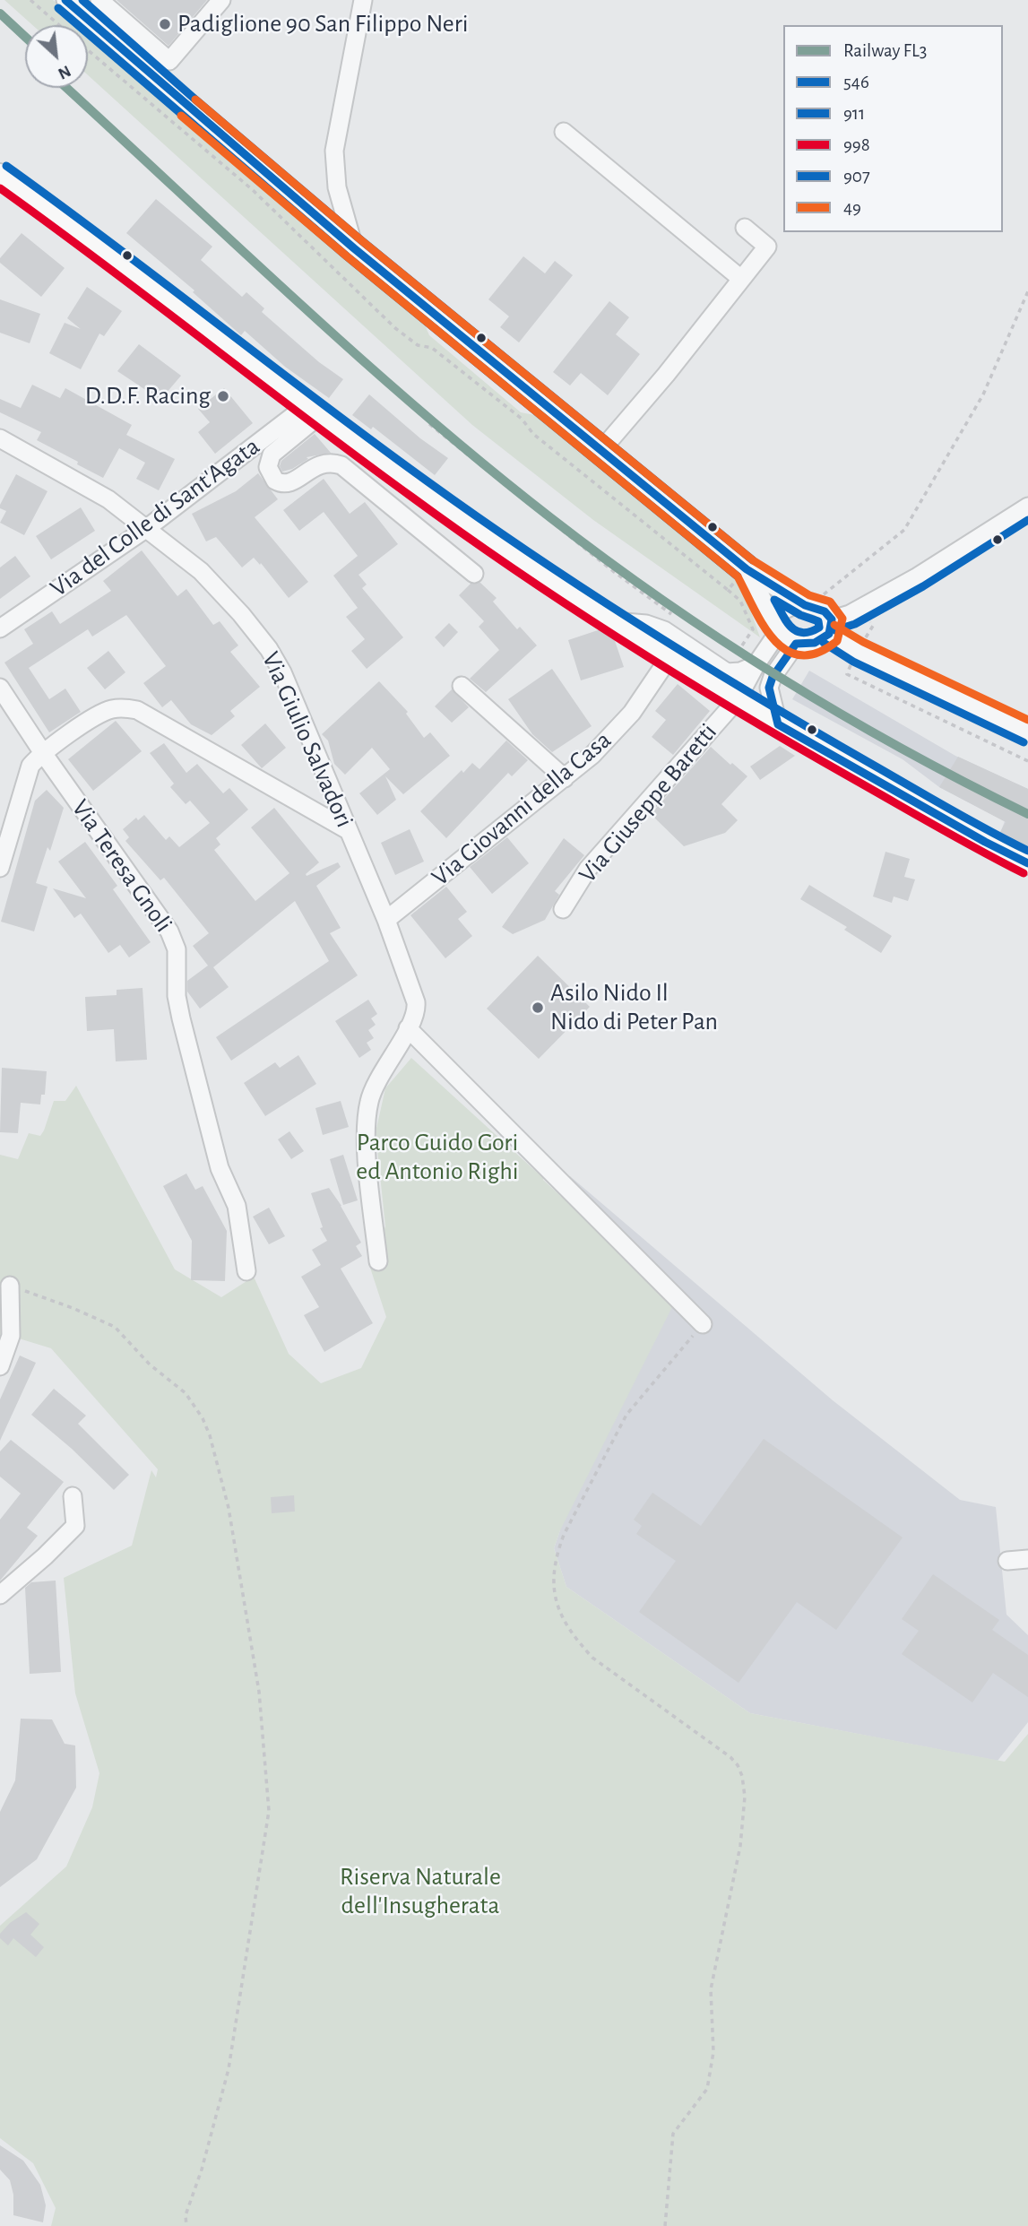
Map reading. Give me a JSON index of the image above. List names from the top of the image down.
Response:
{
  "streets": {
    "street": [
      "Via del Colle di Sant'Agata",
      "Via Giulio Salvadori",
      "Via Giuseppe Baretti",
      "Via Giovanni della Casa",
      "Via Teresa Gnoli"
    ]
  },
  "crossings": [
    ["Via del Colle di Sant'Agata", "Via Giulio Salvadori"],
    ["Via Giulio Salvadori", "Via Giovanni della Casa"]
  ],
  "parks": ["Parco Guido Gori ed Antonio Righi", "Riserva Naturale dell'Insugherata"],
  "places": ["Padiglione 90 San Filippo Neri", "D.D.F. Racing", "Asilo Nido Il Nido di Peter Pan"],
  "lines": [
    "transit line 546",
    "transit line 911",
    "rail line FL3",
    "transit line 49",
    "transit line 907",
    "transit line 998"
  ],
  "legend": [
    "Railway FL3",
    "546",
    "911",
    "998",
    "907",
    "49"
  ],
  "north": "bottom right"
}
